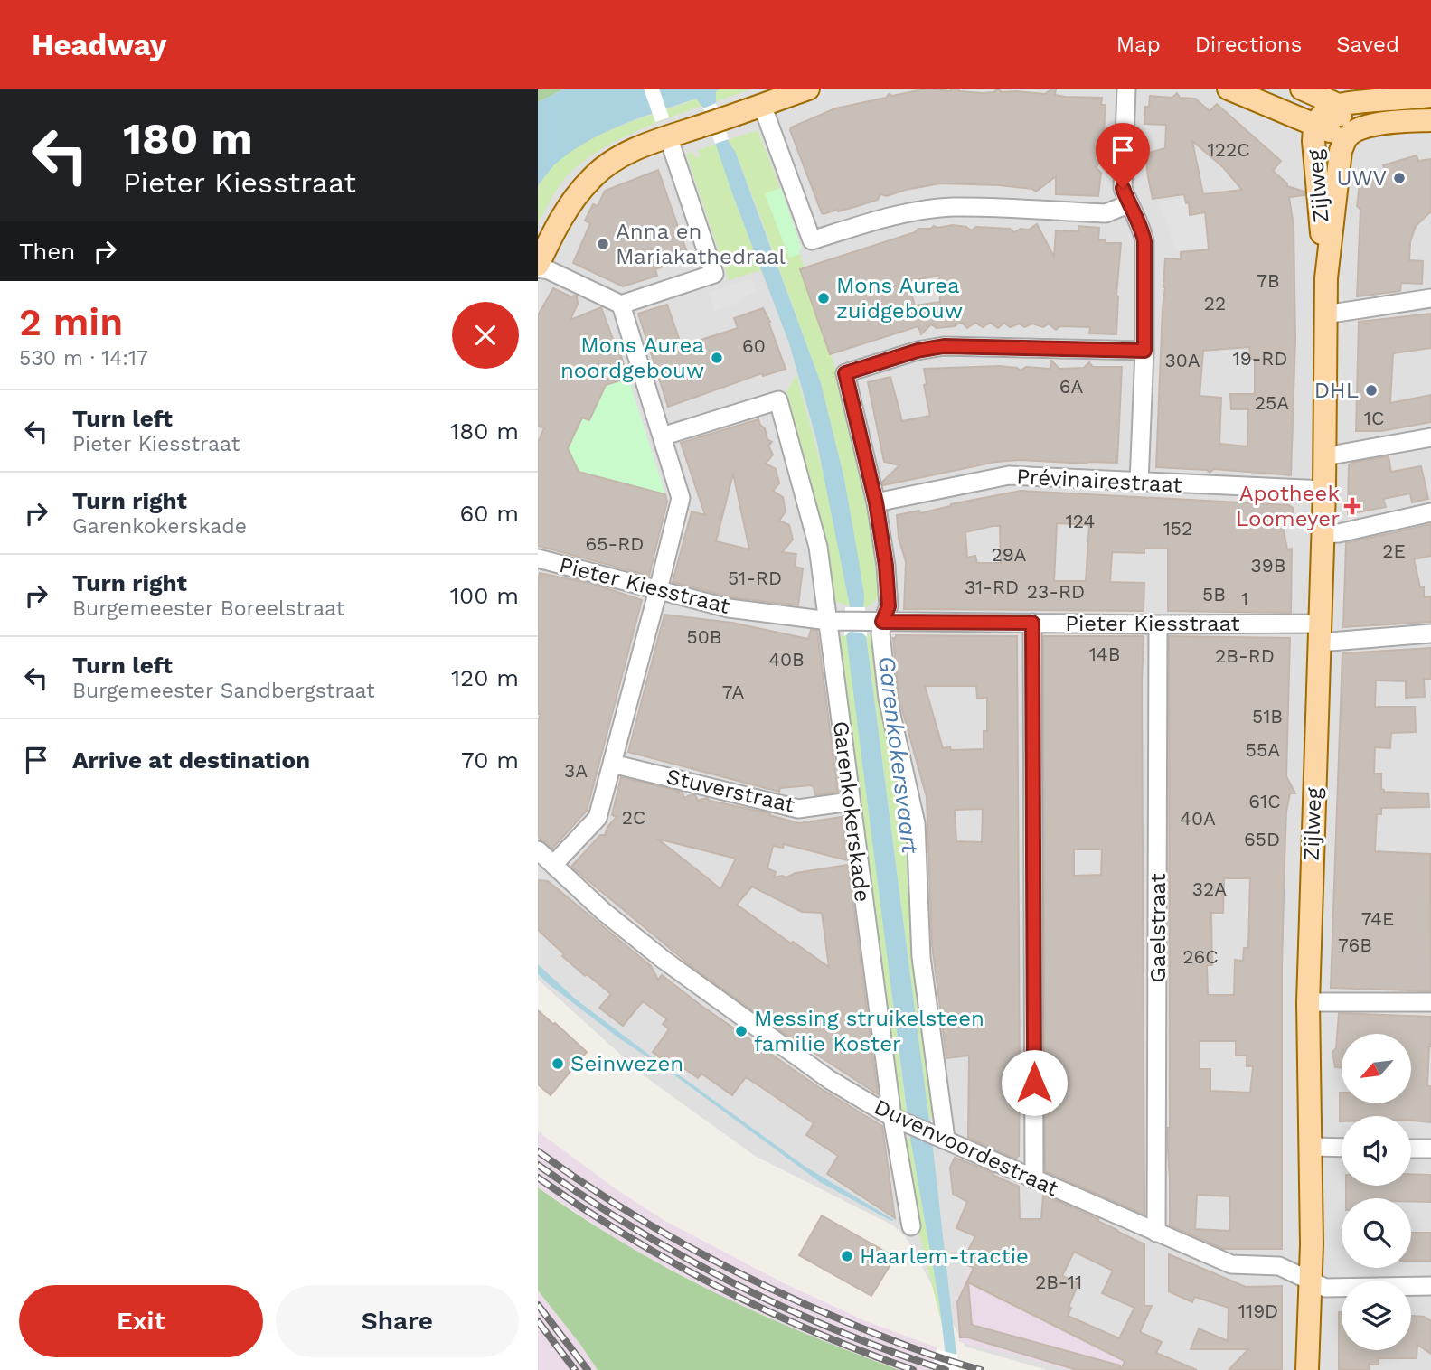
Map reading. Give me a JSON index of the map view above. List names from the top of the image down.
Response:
{
  "streets": {
    "main road": ["Zijlweg"],
    "street": [
      "Prévinairestraat",
      "Pieter Kiesstraat",
      "Stuverstraat",
      "Garenkokerskade",
      "Gaelstraat",
      "Duvenvoordestraat"
    ]
  },
  "crossings": [
    ["Zijlweg", "Prévinairestraat"],
    ["Zijlweg", "Pieter Kiesstraat"],
    ["Zijlweg", "Duvenvoordestraat"],
    ["Pieter Kiesstraat", "Garenkokerskade"],
    ["Pieter Kiesstraat", "Gaelstraat"],
    ["Stuverstraat", "Garenkokerskade"],
    ["Garenkokerskade", "Duvenvoordestraat"],
    ["Gaelstraat", "Duvenvoordestraat"]
  ],
  "water": ["Garenkokersvaart"],
  "places": {
    "other": [
      "UWV",
      "Anna en Mariakathedraal",
      "Mons Aurea zuidgebouw",
      "Mons Aurea noordgebouw",
      "DHL",
      "Messing struikelsteen familie Koster",
      "Seinwezen",
      "Haarlem-tractie"
    ],
    "health": ["Apotheek Loomeyer"]
  },
  "house_numbers": [
    "122C",
    "7B",
    "22",
    "60",
    "19-RD",
    "30A",
    "6A",
    "25A",
    "1C",
    "124",
    "152",
    "65-RD",
    "2E",
    "29A",
    "39B",
    "51-RD",
    "31-RD",
    "23-RD",
    "5B",
    "1",
    "50B",
    "14B",
    "2B-RD",
    "40B",
    "7A",
    "51B",
    "55A",
    "3A",
    "61C",
    "2C",
    "40A",
    "65D",
    "32A",
    "74E",
    "76B",
    "26C",
    "2B-11",
    "119D"
  ],
  "north": "bottom left",
  "page": {
    "header": "Headway",
    "nav": ["Map", "Directions", "Saved"],
    "turn": ["180 m", "Pieter Kiesstraat"],
    "then": "Then",
    "heading": ["2 min", "530 m · 14:17"],
    "list": [
      {
        "name": "Turn left",
        "note": "Pieter Kiesstraat",
        "value": "180 m"
      },
      {
        "name": "Turn right",
        "note": "Garenkokerskade",
        "value": "60 m"
      },
      {
        "name": "Turn right",
        "note": "Burgemeester Boreelstraat",
        "value": "100 m"
      },
      {
        "name": "Turn left",
        "note": "Burgemeester Sandbergstraat",
        "value": "120 m"
      },
      {
        "name": "Arrive at destination",
        "value": "70 m"
      }
    ],
    "buttons": ["Exit", "Share"]
  }
}
